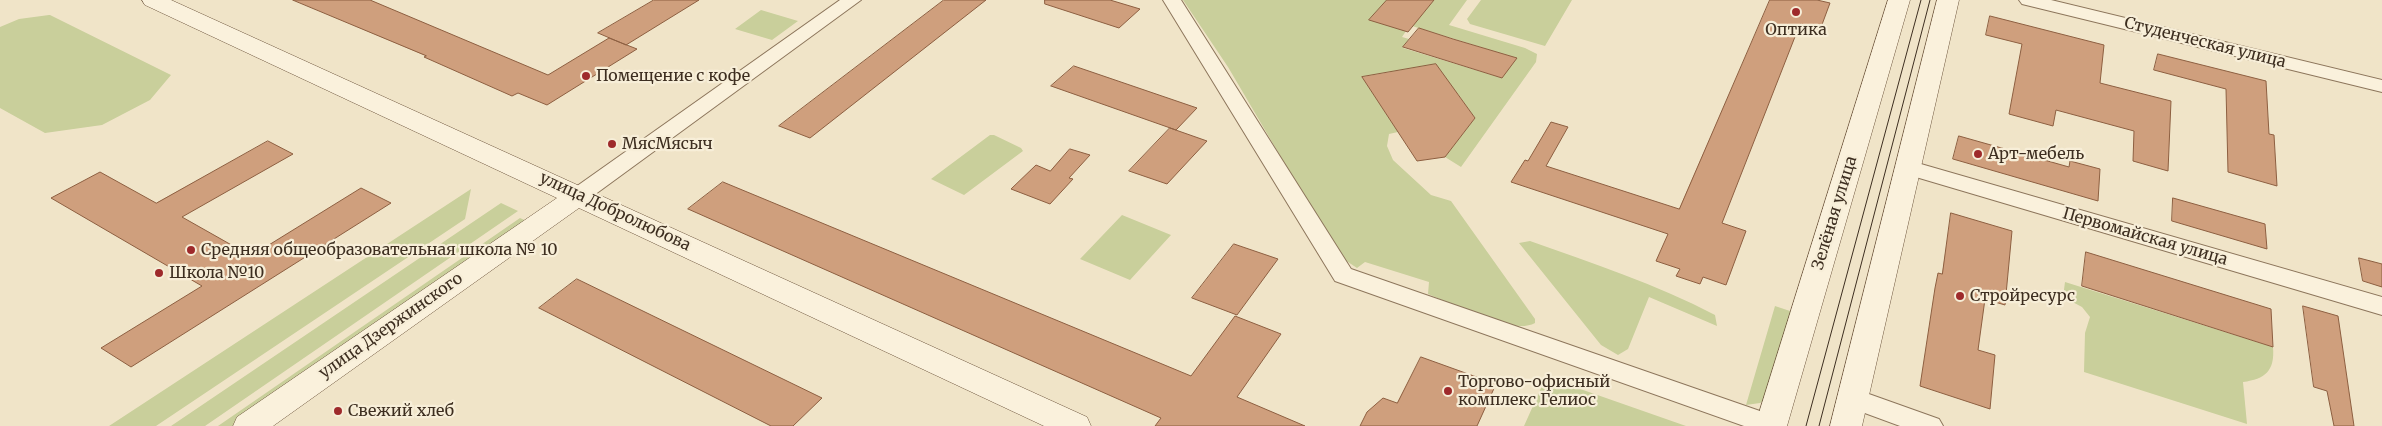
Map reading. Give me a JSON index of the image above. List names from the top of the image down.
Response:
{
  "streets": {
    "street": [
      "Студенческая улица",
      "улица Добролюбова",
      "Зелёная улица",
      "Первомайская улица",
      "улица Дзержинского"
    ]
  },
  "crossings": [
    ["улица Добролюбова", "улица Дзержинского"]
  ],
  "places": [
    "Оптика",
    "Помещение с кофе",
    "МясМясыч",
    "Арт-мебель",
    "Средняя общеобразовательная школа № 10",
    "Школа №10",
    "Стройресурс",
    "Торгово-офисный комплекс Гелиос",
    "Свежий хлеб"
  ]
}
